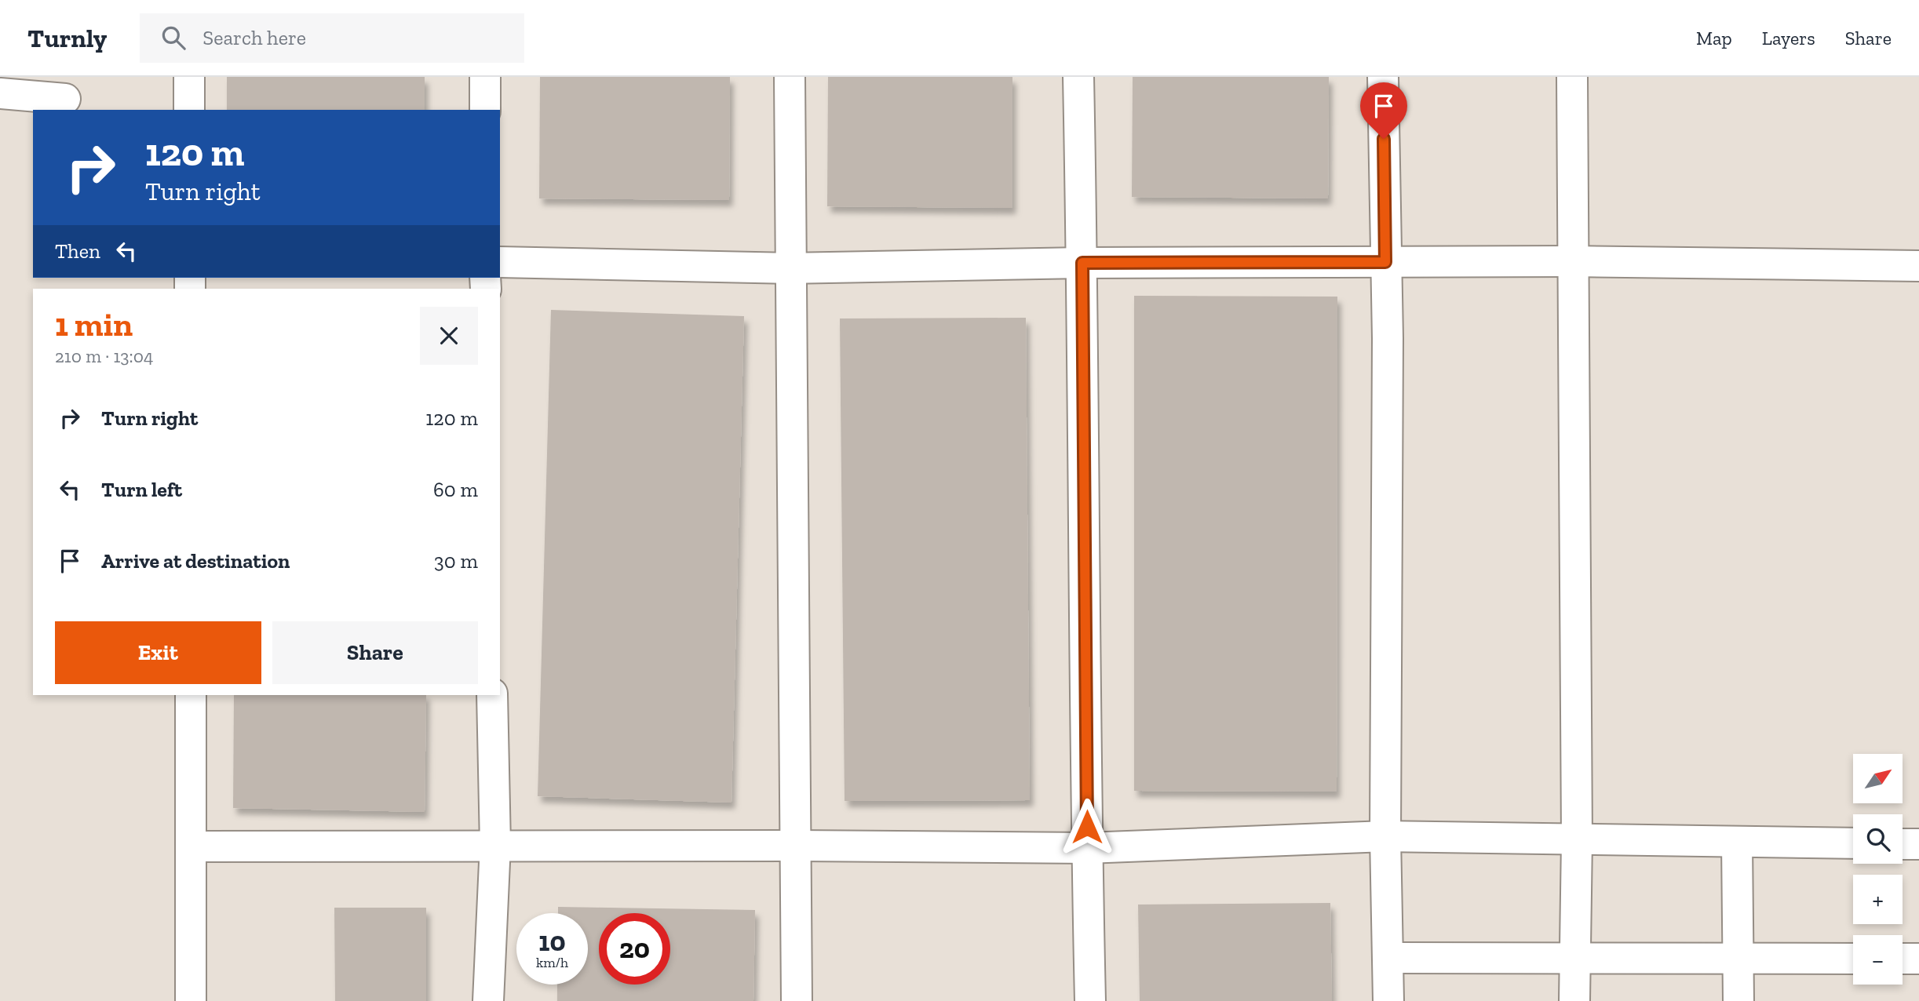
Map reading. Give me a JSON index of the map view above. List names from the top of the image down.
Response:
{
  "north": "top right",
  "page": {
    "header": "Turnly",
    "search": "Search here",
    "nav": ["Map", "Layers", "Share"],
    "turn": ["120 m", "Turn right"],
    "then": "Then",
    "heading": ["1 min", "210 m · 13:04"],
    "list": [
      {
        "name": "Turn right",
        "value": "120 m"
      },
      {
        "name": "Turn left",
        "value": "60 m"
      },
      {
        "name": "Arrive at destination",
        "value": "30 m"
      }
    ],
    "buttons": ["Exit", "Share"],
    "map_buttons": ["+", "−"],
    "speed": "10 km/h",
    "limit": "20"
  }
}
